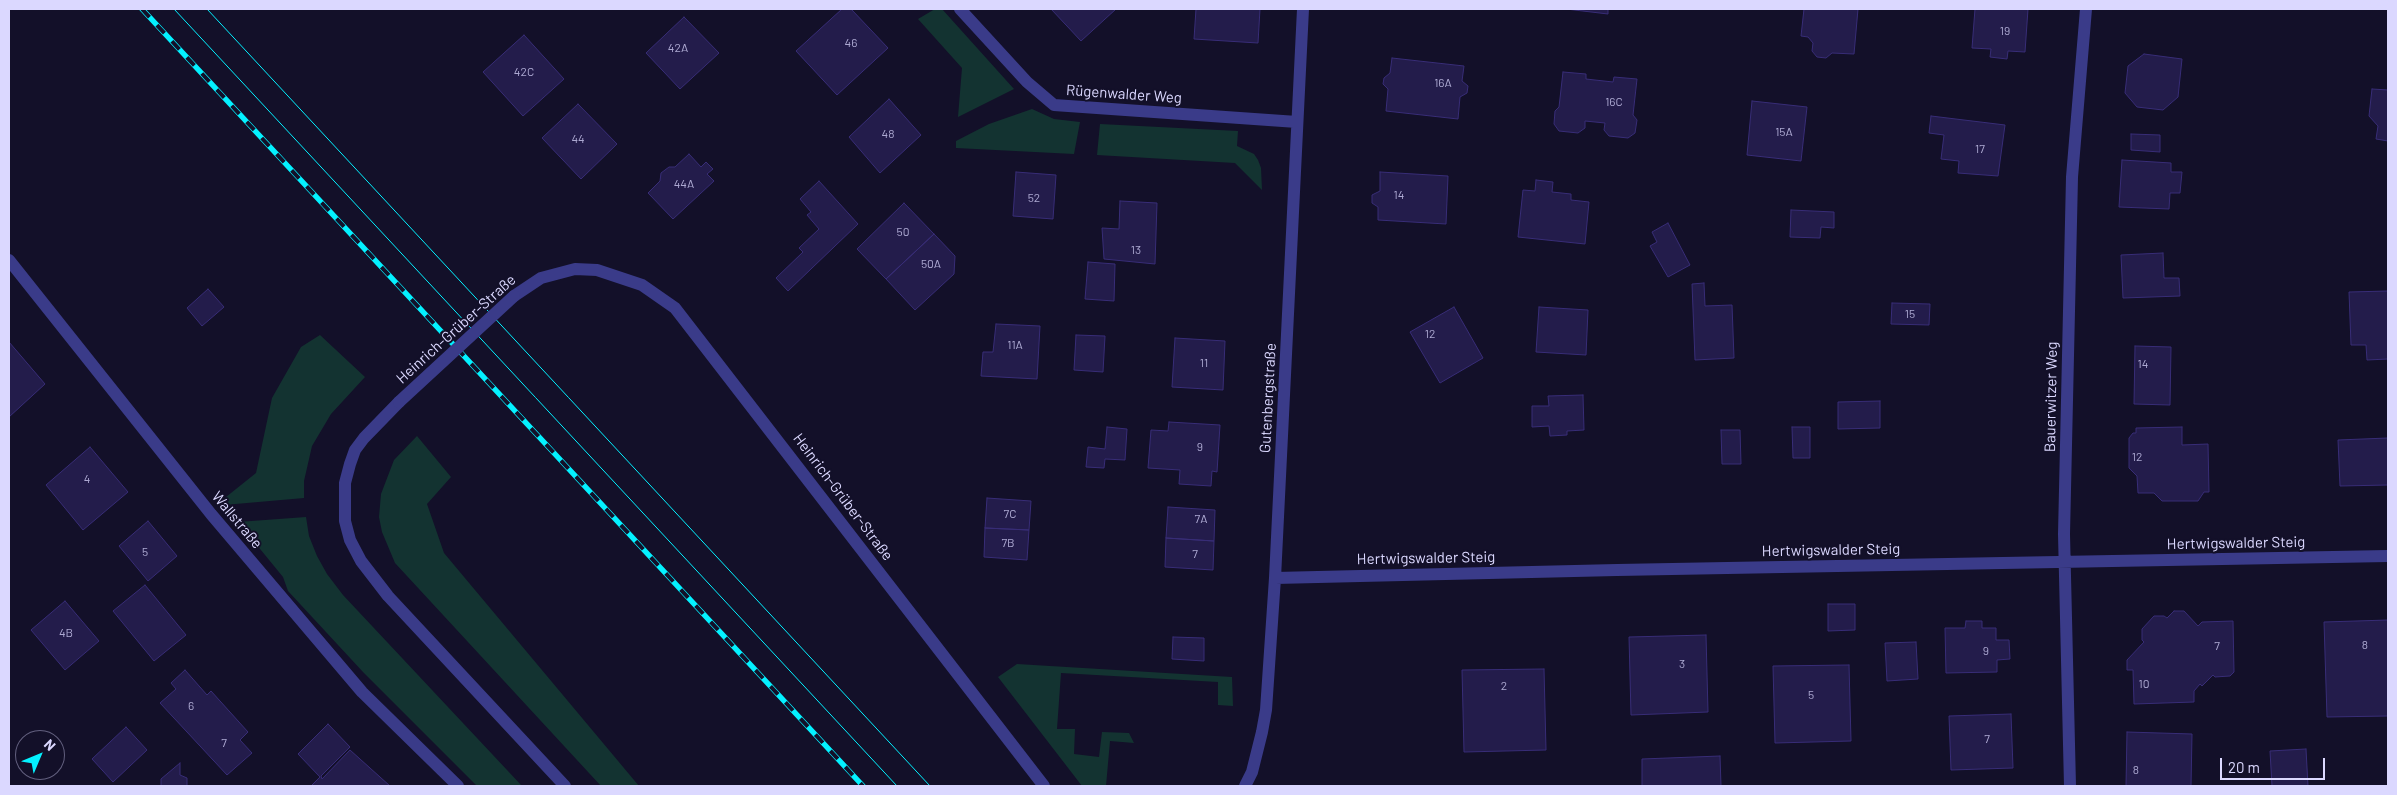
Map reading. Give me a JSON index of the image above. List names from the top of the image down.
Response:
{
  "streets": {
    "street": [
      "Rügenwalder Weg",
      "Heinrich-Grüber-Straße",
      "Bauerwitzer Weg",
      "Gutenbergstraße",
      "Wallstraße",
      "Hertwigswalder Steig"
    ]
  },
  "crossings": [
    ["Rügenwalder Weg", "Gutenbergstraße"],
    ["Bauerwitzer Weg", "Hertwigswalder Steig"],
    ["Gutenbergstraße", "Hertwigswalder Steig"]
  ],
  "house_numbers": [
    "19",
    "46",
    "42A",
    "42C",
    "16A",
    "16C",
    "15A",
    "48",
    "44",
    "17",
    "44A",
    "14",
    "52",
    "50",
    "13",
    "50A",
    "15",
    "12",
    "11A",
    "11",
    "14",
    "9",
    "12",
    "4",
    "7C",
    "7A",
    "7B",
    "5",
    "7",
    "4B",
    "8",
    "7",
    "9",
    "3",
    "10",
    "2",
    "5",
    "6",
    "7",
    "7",
    "8"
  ],
  "scale_bar": "20 m",
  "north": "top right"
}
